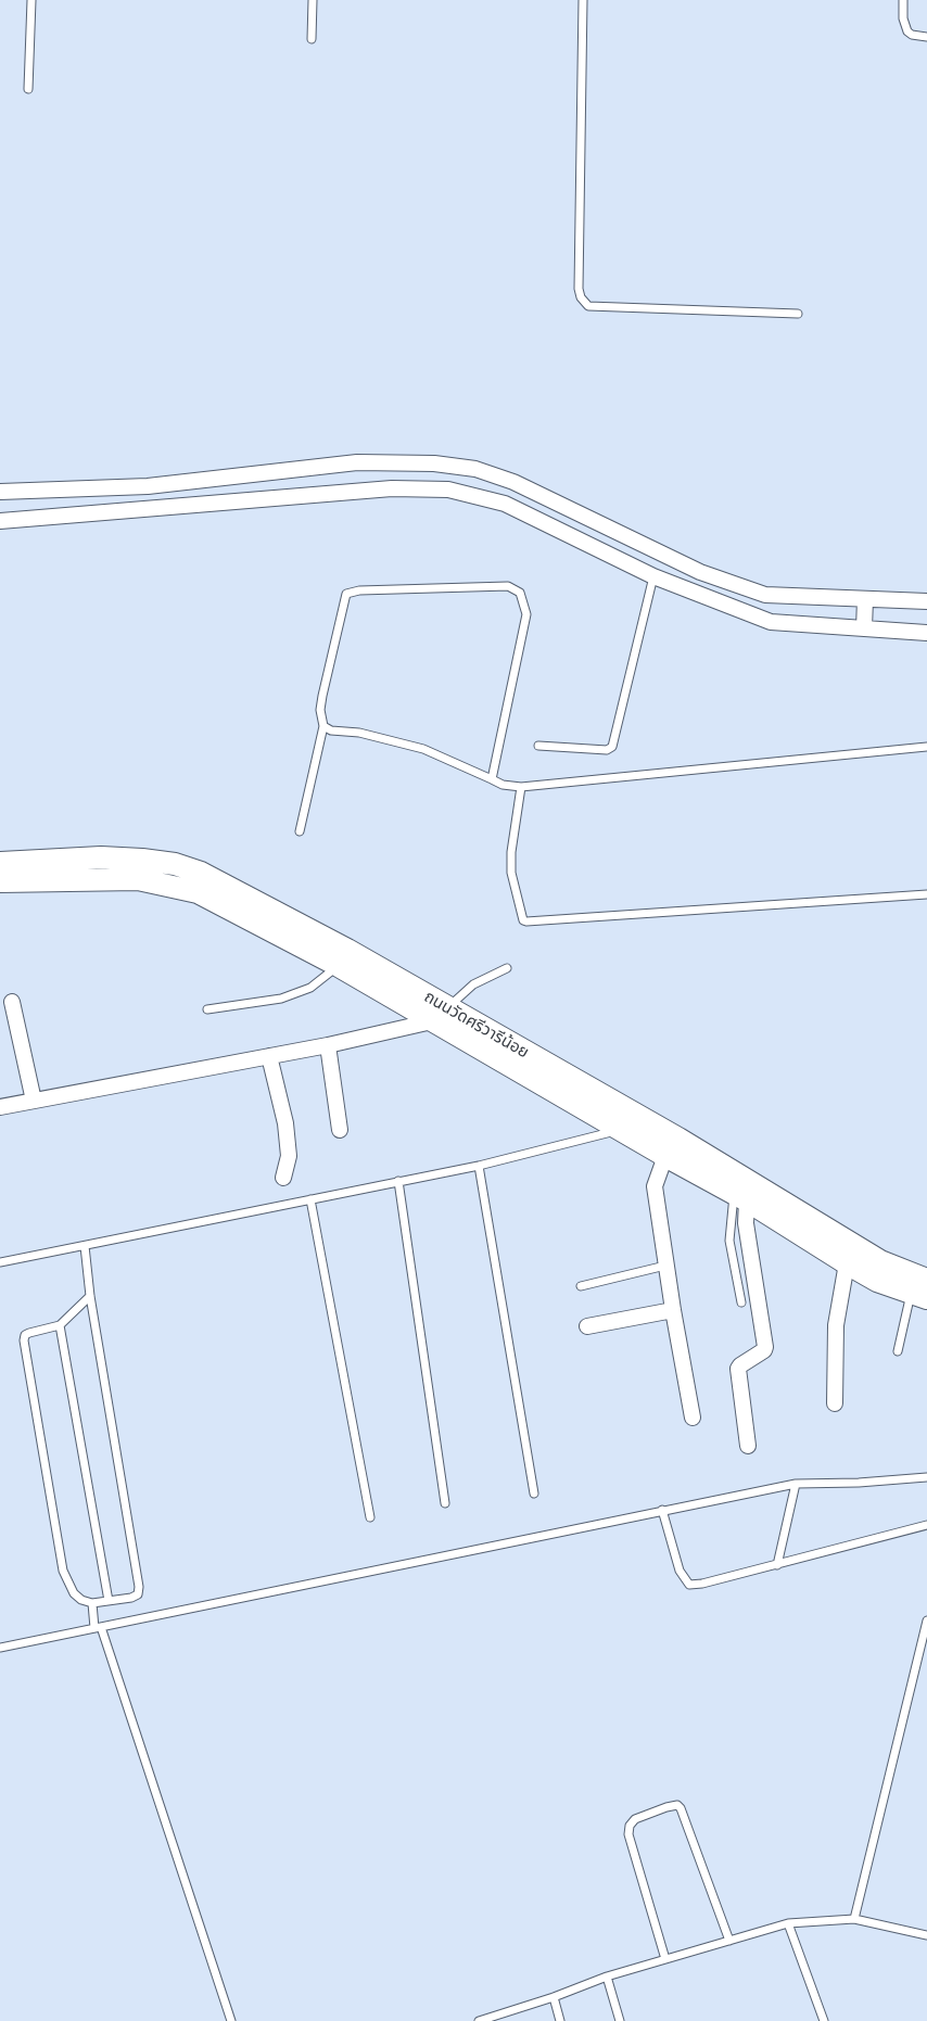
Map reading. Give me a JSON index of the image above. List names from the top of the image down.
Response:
{
  "streets": {
    "main road": ["ถนนวัดศรีวารีน้อย"]
  }
}
